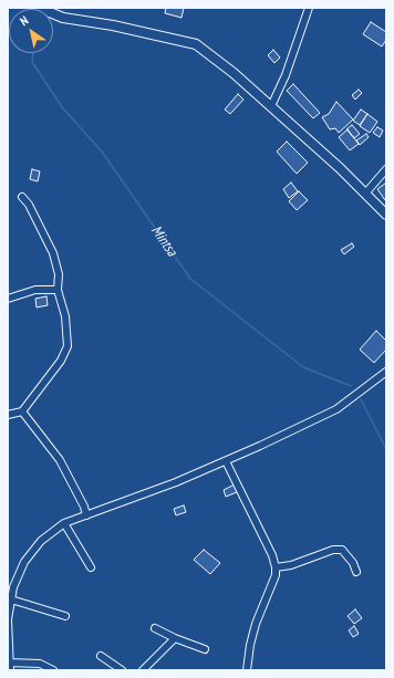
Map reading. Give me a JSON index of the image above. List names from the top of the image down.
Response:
{
  "water": ["Mintsa"],
  "north": "top left"
}
